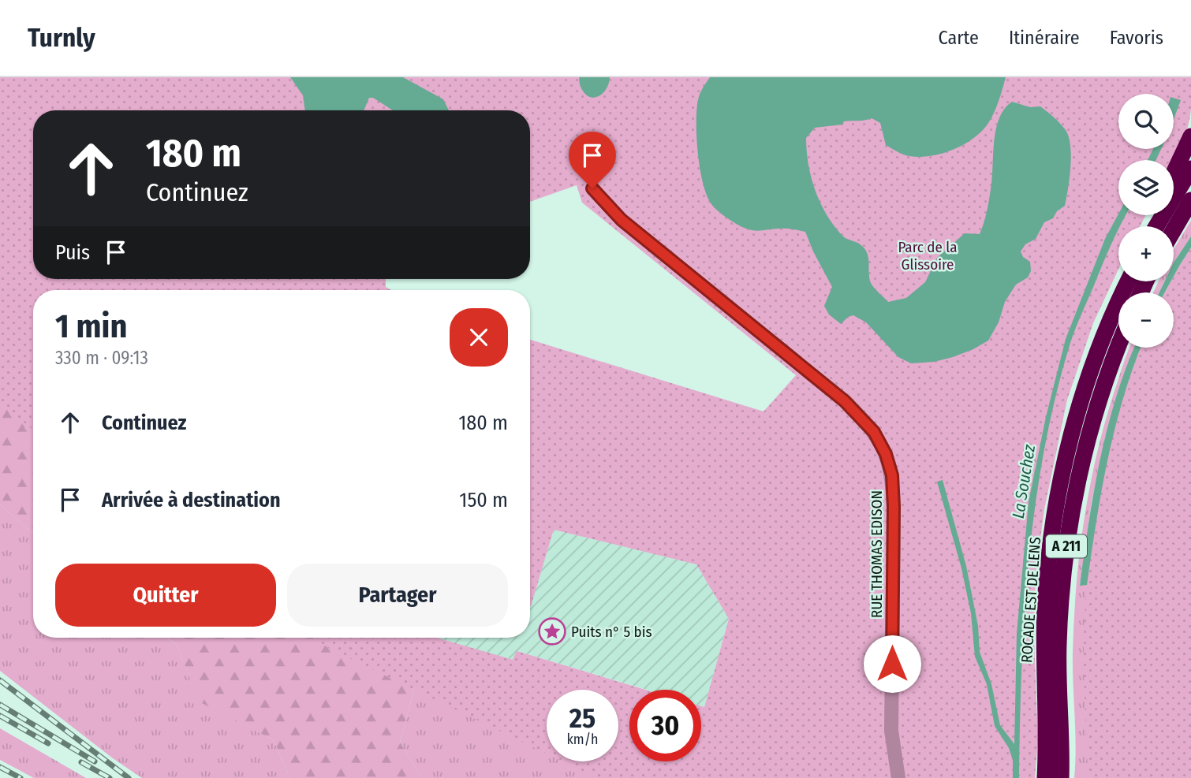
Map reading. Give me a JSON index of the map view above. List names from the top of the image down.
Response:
{
  "streets": {
    "highway": ["A 211", "ROCADE EST DE LENS"],
    "street": ["RUE THOMAS EDISON"]
  },
  "water": ["La Souchez"],
  "parks": ["Parc de la Glissoire"],
  "places": {
    "place": ["Puits n° 5 bis"]
  },
  "page": {
    "header": "Turnly",
    "nav": ["Carte", "Itinéraire", "Favoris"],
    "map_buttons": ["+", "−"],
    "turn": ["180 m", "Continuez"],
    "then": "Puis",
    "heading": ["1 min", "330 m · 09:13"],
    "list": [
      {
        "name": "Continuez",
        "value": "180 m"
      },
      {
        "name": "Arrivée à destination",
        "value": "150 m"
      }
    ],
    "buttons": ["Quitter", "Partager"],
    "speed": "25 km/h",
    "limit": "30"
  }
}
